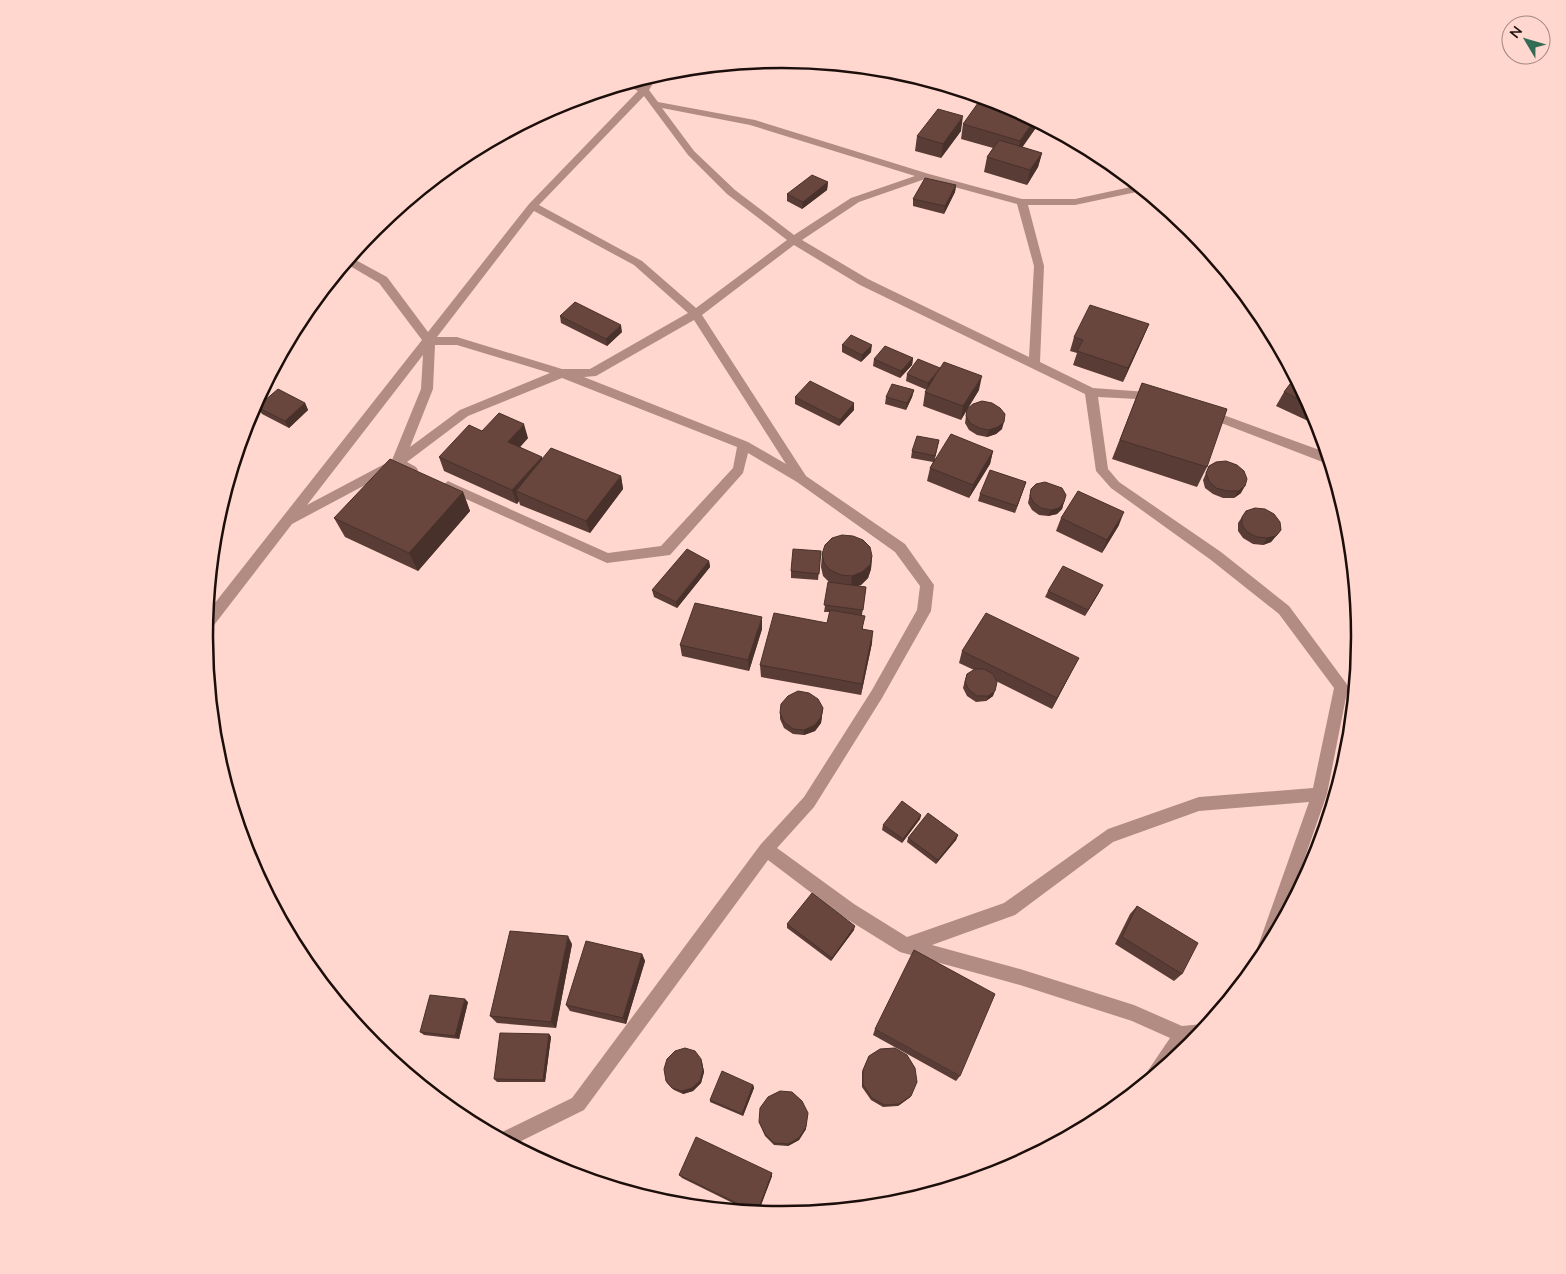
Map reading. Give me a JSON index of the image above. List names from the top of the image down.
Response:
{
  "north": "top left"
}
